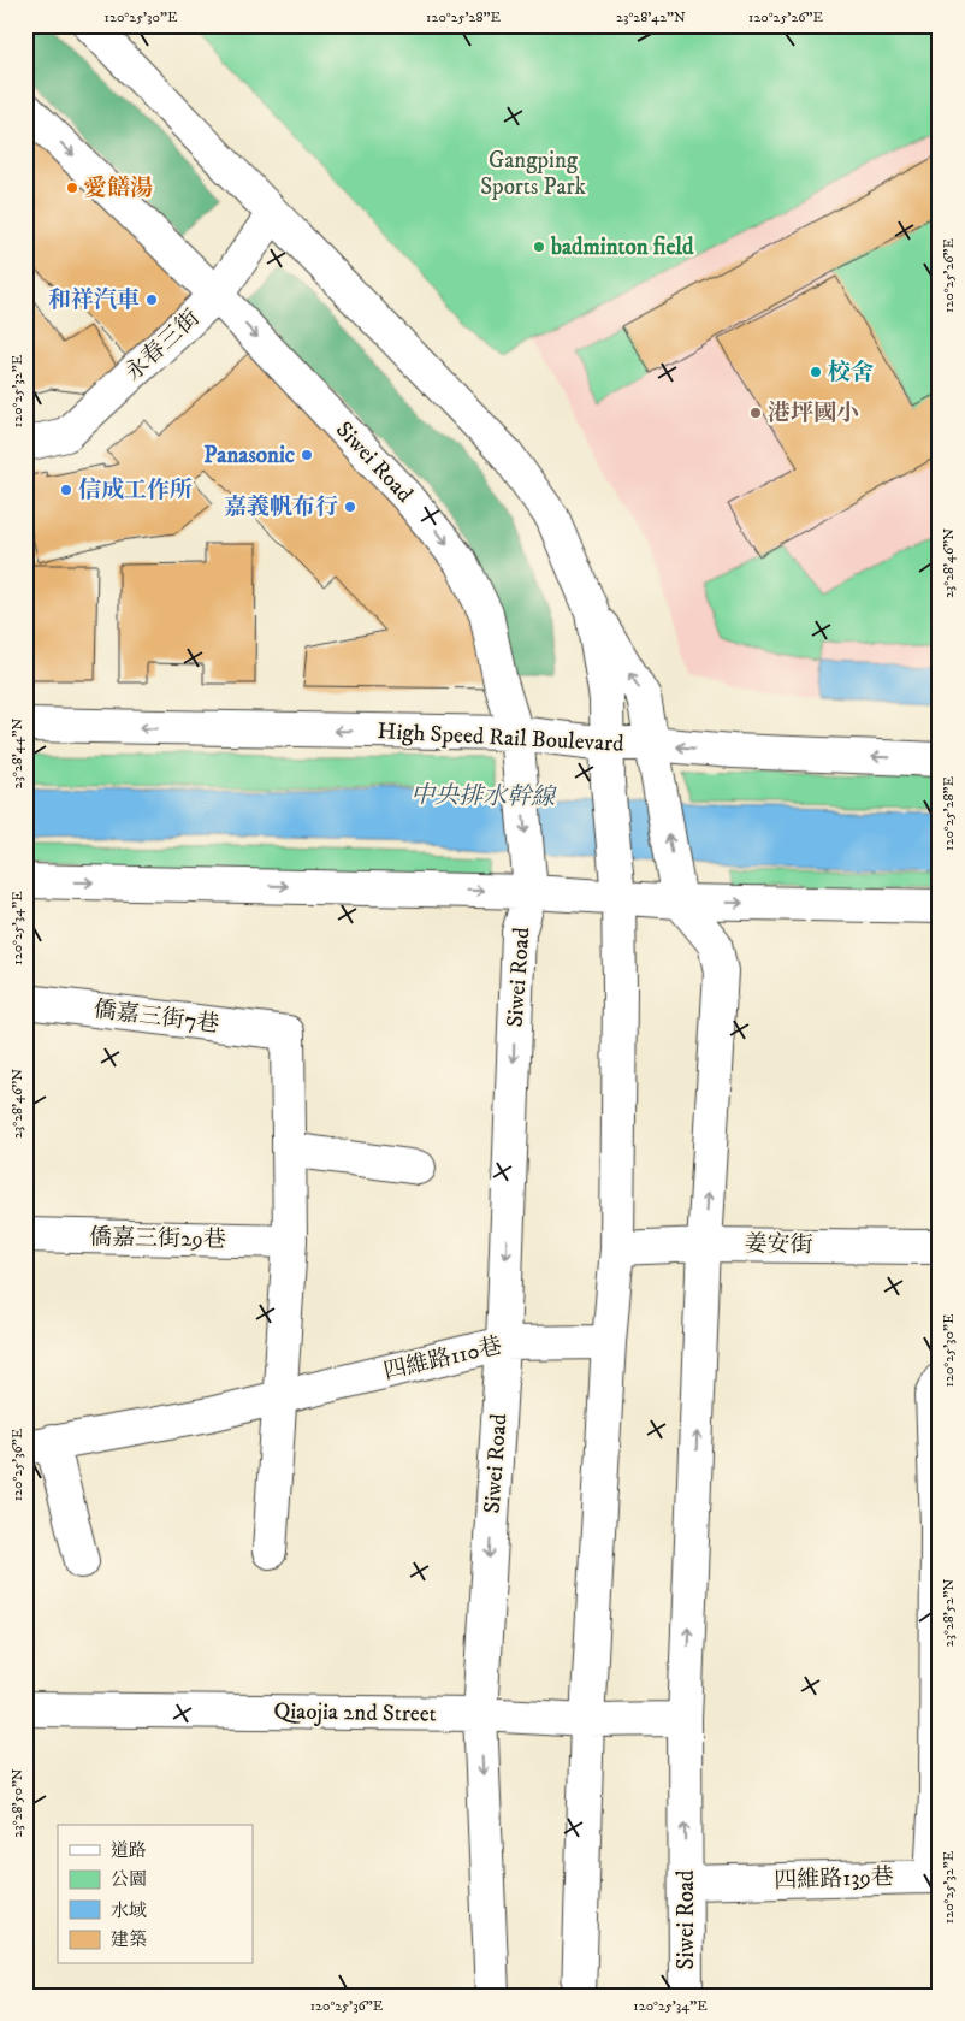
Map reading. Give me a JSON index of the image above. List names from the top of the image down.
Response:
{
  "streets": {
    "street": [
      "永春三街",
      "Siwei Road",
      "High Speed Rail Boulevard",
      "僑嘉三街7巷",
      "僑嘉三街29巷",
      "姜安街",
      "四維路110巷",
      "Qiaojia 2nd Street",
      "四維路139巷"
    ]
  },
  "crossings": [
    ["永春三街", "Siwei Road"],
    ["Siwei Road", "High Speed Rail Boulevard"],
    ["Siwei Road", "姜安街"],
    ["Siwei Road", "四維路110巷"],
    ["Siwei Road", "Qiaojia 2nd Street"],
    ["Siwei Road", "四維路139巷"]
  ],
  "water": ["中央排水幹線"],
  "parks": ["Gangping Sports Park"],
  "places": [
    "愛饍湯",
    "badminton field",
    "和祥汽車",
    "校舍",
    "港坪國小",
    "Panasonic",
    "信成工作所",
    "嘉義帆布行"
  ],
  "legend": [
    "道路",
    "公園",
    "水域",
    "建築"
  ],
  "coordinates": [
    "120°25'30\"E",
    "120°25'28\"E",
    "23°28'42\"N",
    "120°25'26\"E",
    "120°25'32\"E",
    "23°28'46\"N",
    "23°28'44\"N",
    "120°25'34\"E",
    "120°25'36\"E",
    "23°28'52\"N",
    "23°28'50\"N"
  ]
}
